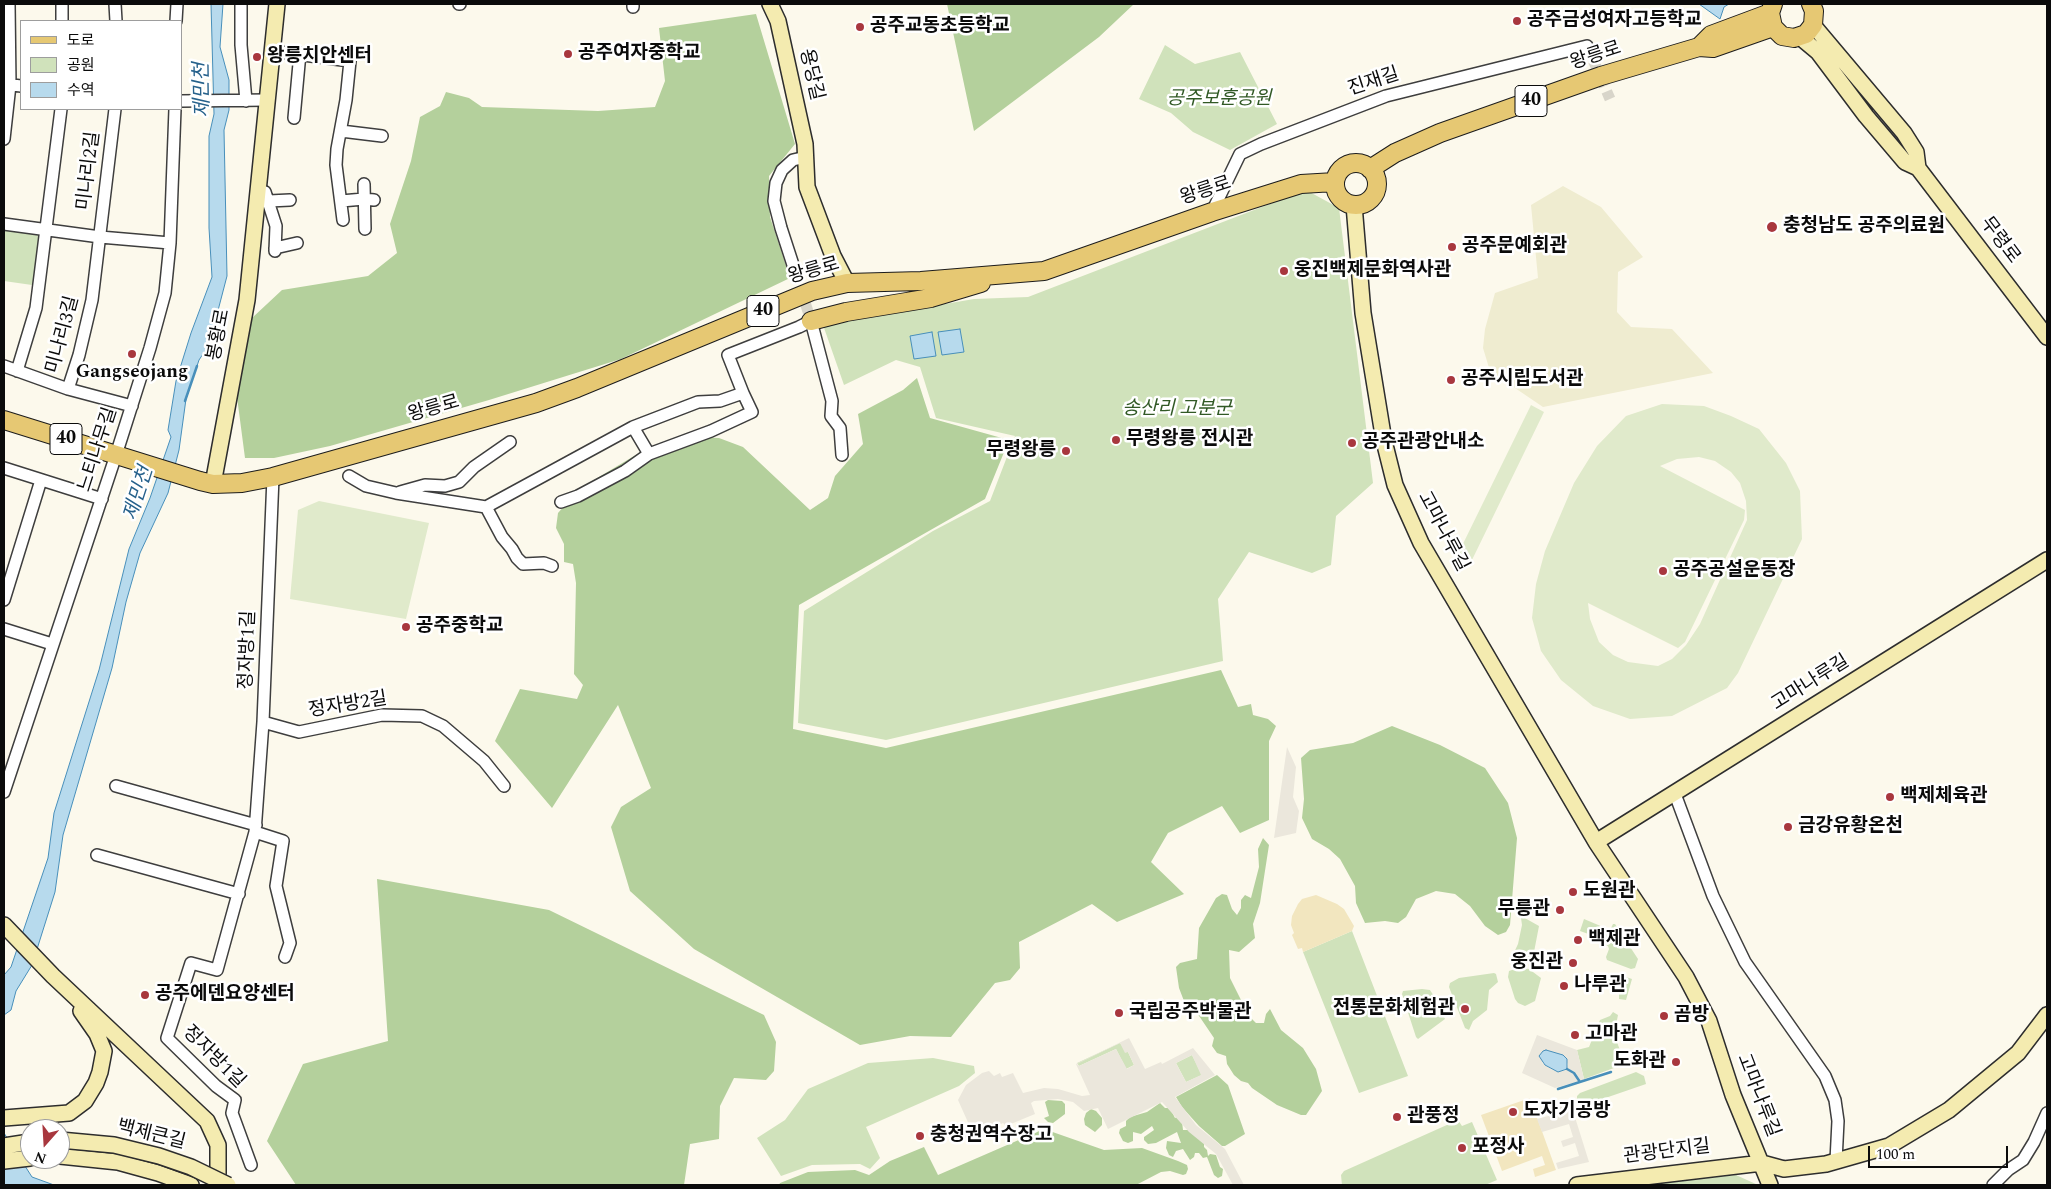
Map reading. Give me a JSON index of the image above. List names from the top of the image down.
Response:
{
  "streets": {
    "main road": [
      "왕릉로",
      "용당길",
      "40",
      "무령로",
      "봉황로",
      "고마나루길",
      "백제큰길",
      "관광단지길"
    ],
    "street": [
      "진재길",
      "미나리2길",
      "미나리3길",
      "느티나무길",
      "정자방1길",
      "정자방2길"
    ]
  },
  "crossings": [
    ["왕릉로", "용당길"],
    ["왕릉로", "진재길"],
    ["왕릉로", "40"],
    ["왕릉로", "봉황로"],
    ["왕릉로", "고마나루길"],
    ["왕릉로", "정자방1길"],
    ["40", "무령로"],
    ["40", "봉황로"],
    ["40", "느티나무길"],
    ["미나리2길", "미나리3길"],
    ["고마나루길", "관광단지길"],
    ["정자방1길", "정자방2길"]
  ],
  "water": ["제민천"],
  "parks": ["공주보훈공원", "송산리 고분군"],
  "places": [
    "공주금성여자고등학교",
    "공주교동초등학교",
    "공주여자중학교",
    "왕릉치안센터",
    "충청남도 공주의료원",
    "공주문예회관",
    "웅진백제문화역사관",
    "Gangseojang",
    "공주시립도서관",
    "무령왕릉 전시관",
    "공주관광안내소",
    "무령왕릉",
    "공주공설운동장",
    "공주중학교",
    "백제체육관",
    "금강유황온천",
    "도원관",
    "무릉관",
    "백제관",
    "웅진관",
    "나루관",
    "공주에덴요양센터",
    "전통문화체험관",
    "국립공주박물관",
    "곰방",
    "고마관",
    "도화관",
    "도자기공방",
    "관풍정",
    "충청권역수장고",
    "포정사"
  ],
  "legend": ["도로", "공원", "수역"],
  "scale_bar": "100 m",
  "north": "bottom"
}
